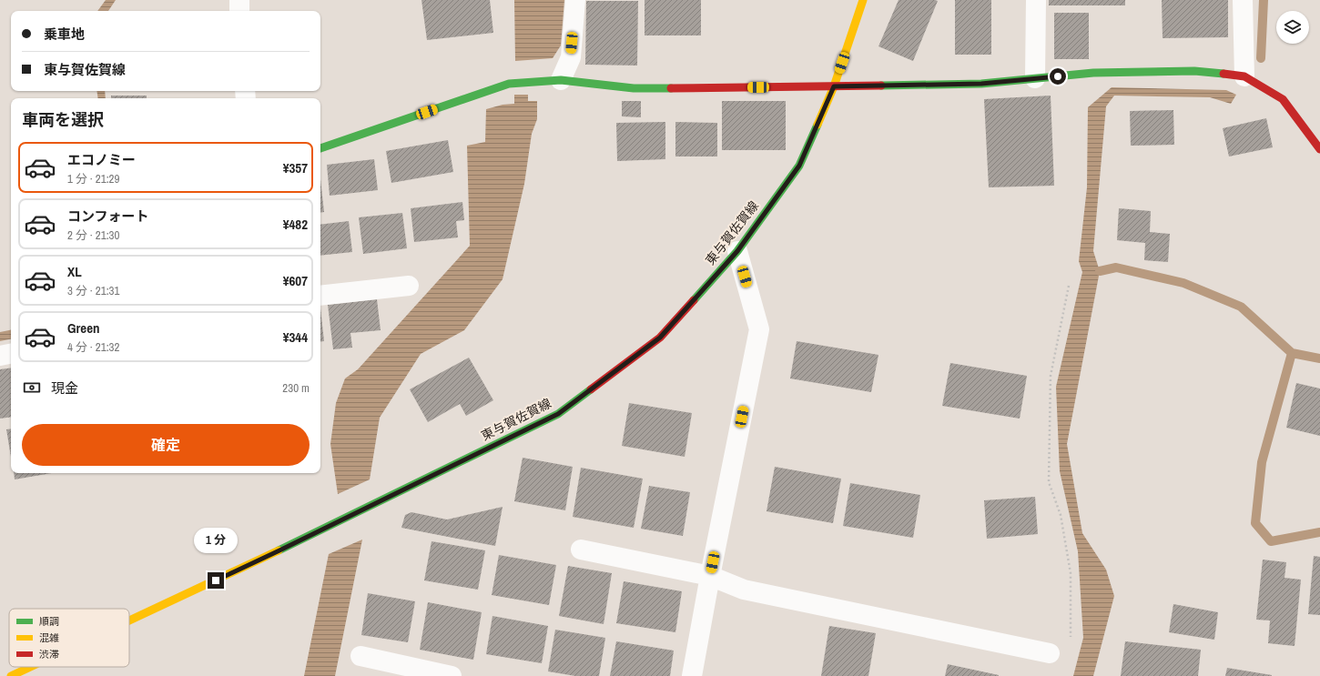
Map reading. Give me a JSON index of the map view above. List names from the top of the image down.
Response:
{
  "streets": {
    "main road": ["東与賀佐賀線"]
  },
  "legend": ["順調", "混雑", "渋滞"],
  "page": {
    "banner": ["乗車地", "東与賀佐賀線"],
    "heading": "車両を選択",
    "list": [
      {
        "name": "エコノミー",
        "note": "1 分 · 21:29",
        "value": "¥357"
      },
      {
        "name": "コンフォート",
        "note": "2 分 · 21:30",
        "value": "¥482"
      },
      {
        "name": "XL",
        "note": "3 分 · 21:31",
        "value": "¥607"
      },
      {
        "name": "Green",
        "note": "4 分 · 21:32",
        "value": "¥344"
      }
    ],
    "pay": ["現金", "230 m"],
    "buttons": "確定",
    "bubble": "1 分"
  }
}
